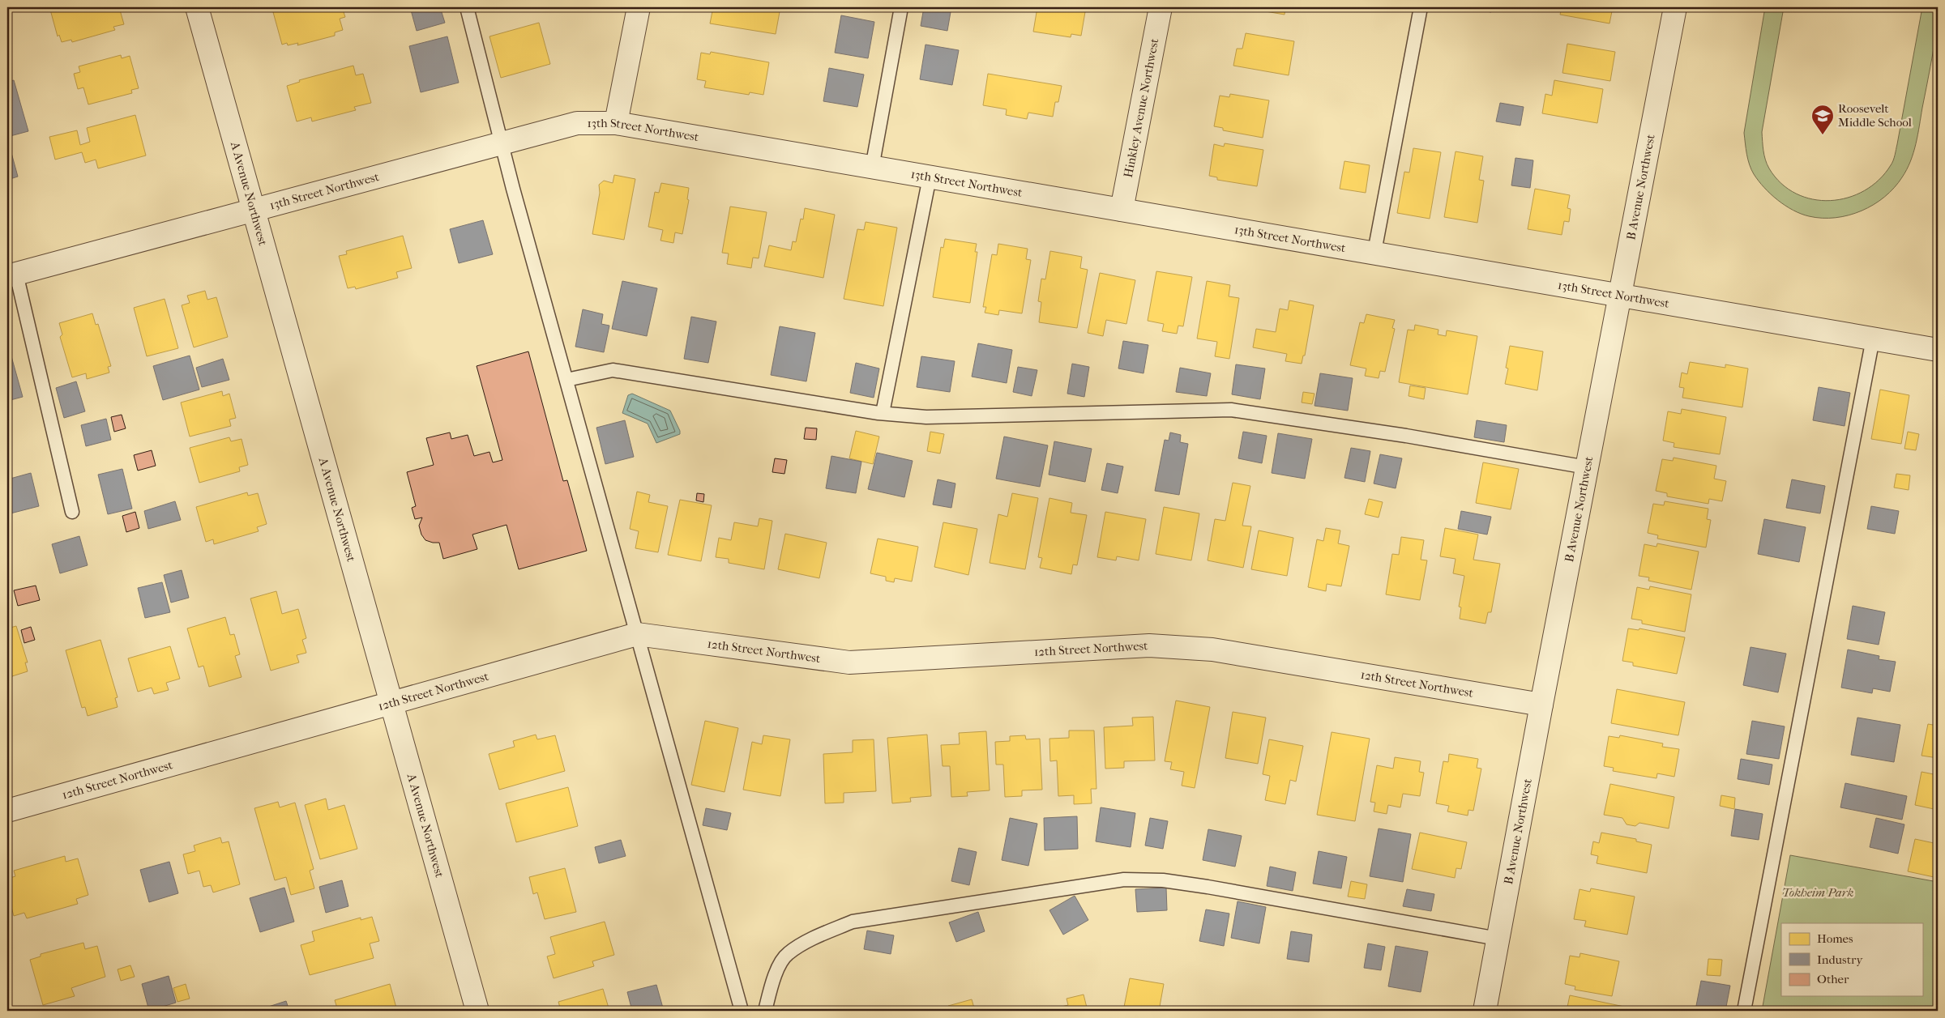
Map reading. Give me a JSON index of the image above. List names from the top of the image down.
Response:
{
  "streets": {
    "street": [
      "Hinkley Avenue Northwest",
      "13th Street Northwest",
      "B Avenue Northwest",
      "A Avenue Northwest",
      "12th Street Northwest"
    ]
  },
  "crossings": [
    ["Hinkley Avenue Northwest", "13th Street Northwest"],
    ["13th Street Northwest", "B Avenue Northwest"],
    ["13th Street Northwest", "A Avenue Northwest"],
    ["B Avenue Northwest", "12th Street Northwest"],
    ["A Avenue Northwest", "12th Street Northwest"]
  ],
  "parks": ["Tokheim Park"],
  "places": {
    "school or university": ["Roosevelt Middle School"]
  },
  "legend": ["Homes", "Industry", "Other"]
}
